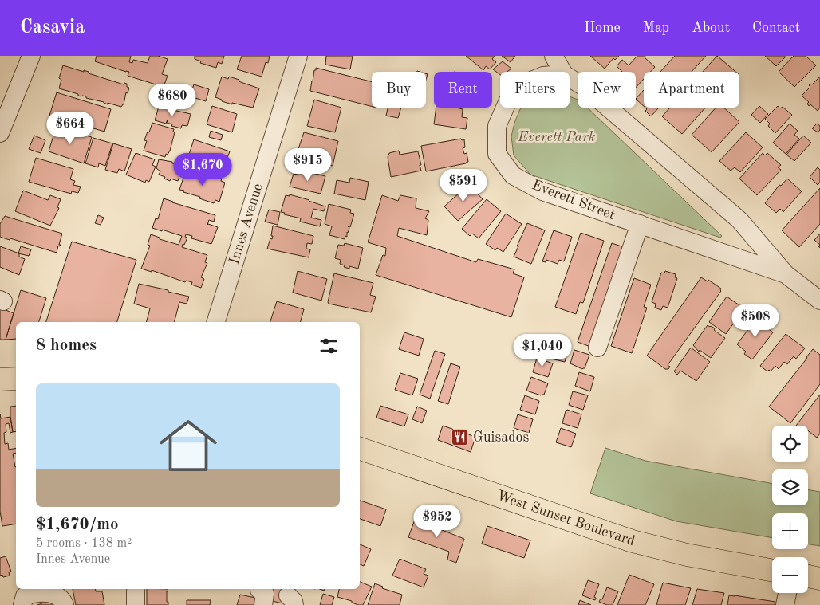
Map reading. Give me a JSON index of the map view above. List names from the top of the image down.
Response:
{
  "streets": {
    "main road": ["West Sunset Boulevard"],
    "street": ["Everett Street", "Innes Avenue"]
  },
  "parks": ["Everett Park"],
  "places": {
    "restaurant": ["Guisados"]
  },
  "page": {
    "header": "Casavia",
    "nav": [
      "Home",
      "Map",
      "About",
      "Contact"
    ],
    "chip": [
      "Buy",
      "Rent",
      "Filters",
      "New",
      "Apartment"
    ],
    "price": [
      "$680",
      "$664",
      "$915",
      "$1,670",
      "$591",
      "$508",
      "$1,040",
      "$952"
    ],
    "heading": "8 homes",
    "list": [
      {
        "name": "$1,670/mo",
        "note": "5 rooms · 138 m² · Innes Avenue"
      }
    ],
    "map_buttons": ["+", "−"]
  }
}
